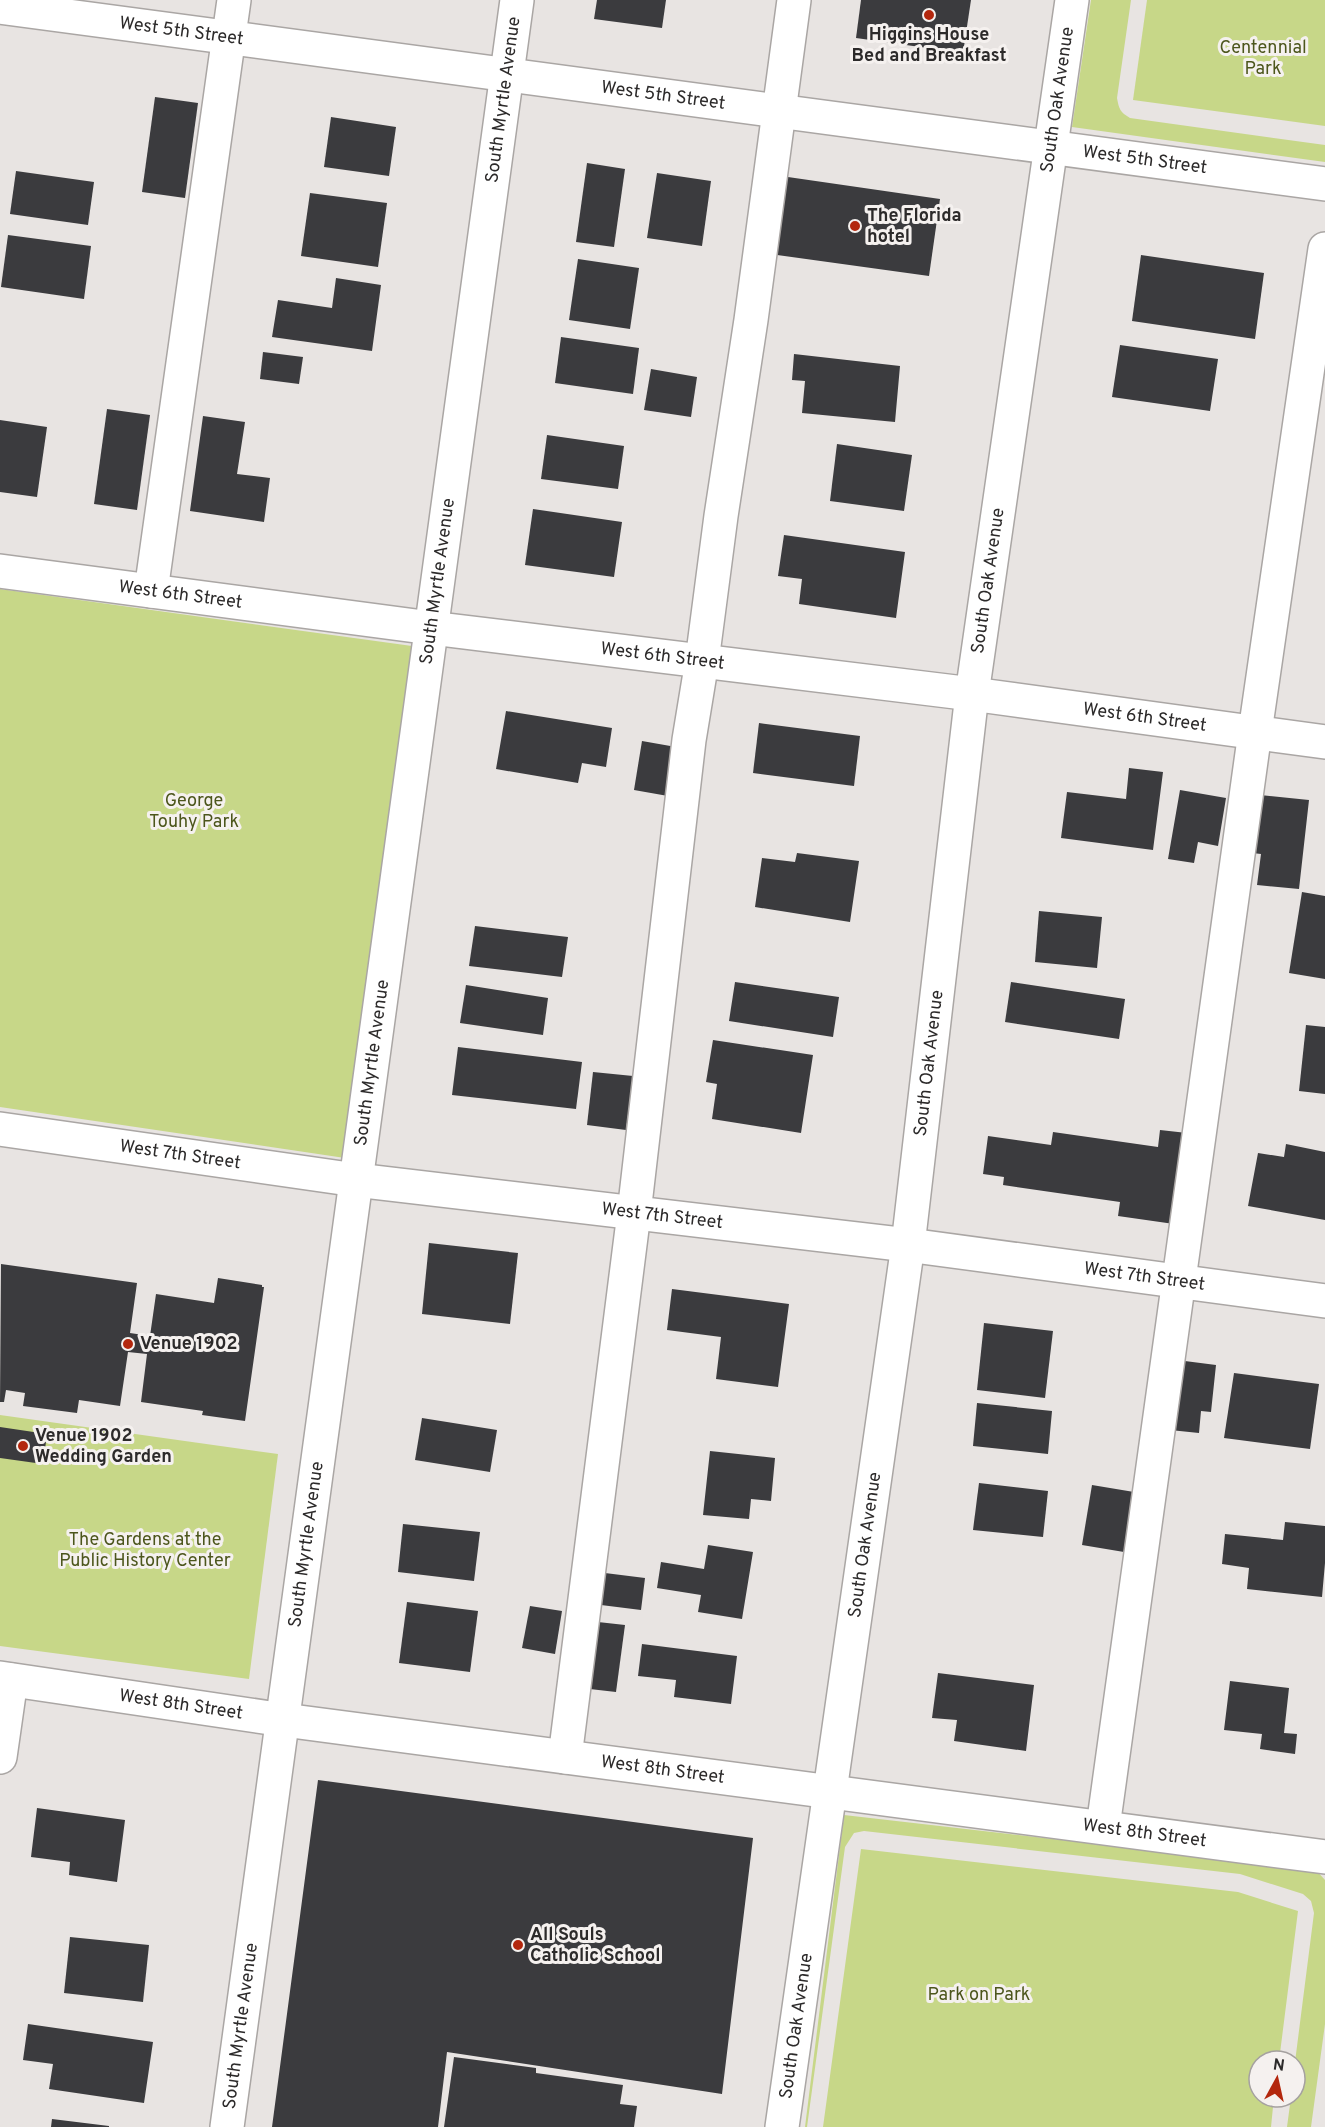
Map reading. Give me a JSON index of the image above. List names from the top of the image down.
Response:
{
  "streets": {
    "street": [
      "West 5th Street",
      "South Myrtle Avenue",
      "South Oak Avenue",
      "West 6th Street",
      "West 7th Street",
      "West 8th Street"
    ]
  },
  "crossings": [
    ["West 5th Street", "South Myrtle Avenue"],
    ["West 5th Street", "South Oak Avenue"],
    ["South Myrtle Avenue", "West 6th Street"],
    ["South Myrtle Avenue", "West 7th Street"],
    ["South Myrtle Avenue", "West 8th Street"],
    ["South Oak Avenue", "West 6th Street"],
    ["South Oak Avenue", "West 7th Street"],
    ["South Oak Avenue", "West 8th Street"]
  ],
  "parks": [
    "Centennial Park",
    "George Touhy Park",
    "The Gardens at the Public History Center",
    "Park on Park"
  ],
  "places": [
    "Higgins House Bed and Breakfast",
    "The Florida hotel",
    "Venue 1902",
    "Venue 1902 Wedding Garden",
    "All Souls Catholic School"
  ],
  "north": "top"
}
